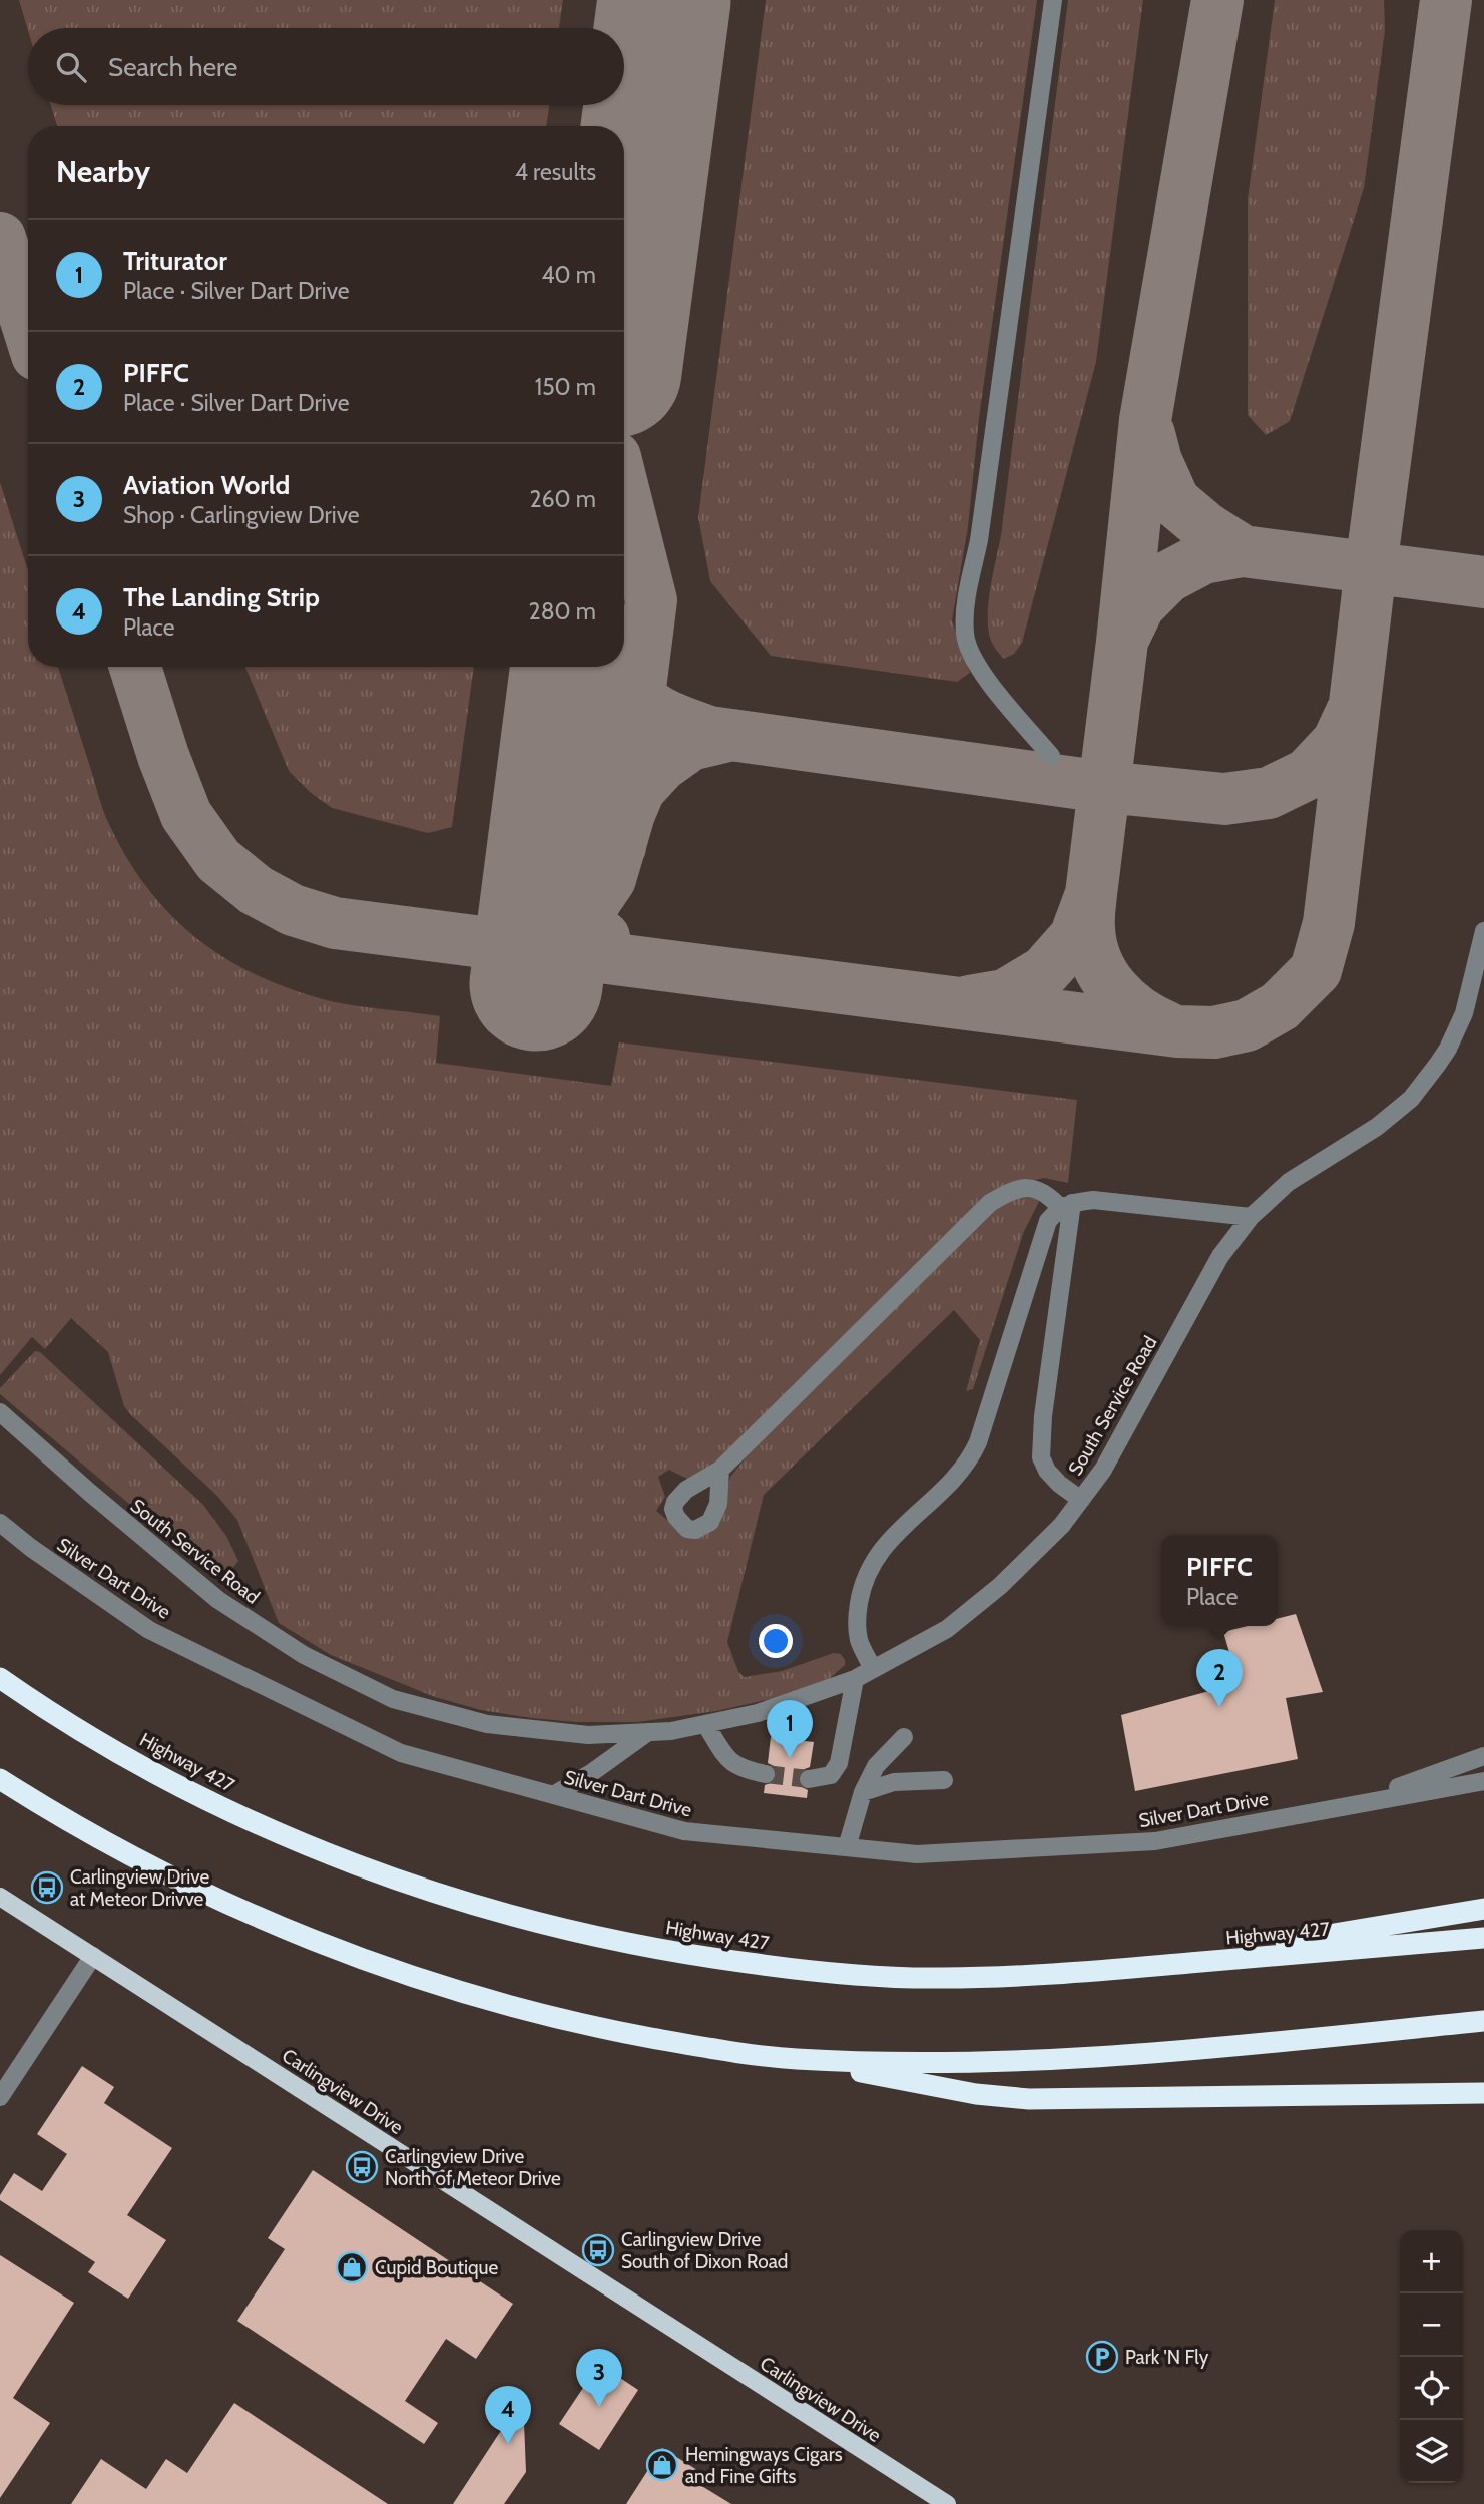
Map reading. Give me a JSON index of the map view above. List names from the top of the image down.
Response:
{
  "streets": {
    "highway": ["Highway 427"],
    "main road": ["Carlingview Drive"],
    "street": ["South Service Road", "Silver Dart Drive"]
  },
  "places": {
    "bus stop": ["Carlingview Drive at Meteor Drivve", "Carlingview Drive North of Meteor Drive", "Carlingview Drive South of Dixon Road"],
    "shop": ["Cupid Boutique", "Hemingways Cigars and Fine Gifts"],
    "parking": ["Park 'N Fly"]
  },
  "page": {
    "search": "Search here",
    "heading": ["Nearby", "4 results"],
    "list": [
      {
        "mark": "1",
        "name": "Triturator",
        "note": "Place · Silver Dart Drive",
        "value": "40 m"
      },
      {
        "mark": "2",
        "name": "PIFFC",
        "note": "Place · Silver Dart Drive",
        "value": "150 m"
      },
      {
        "mark": "3",
        "name": "Aviation World",
        "note": "Shop · Carlingview Drive",
        "value": "260 m"
      },
      {
        "mark": "4",
        "name": "The Landing Strip",
        "note": "Place",
        "value": "280 m"
      }
    ],
    "popup": ["PIFFC", "Place"],
    "pins": [
      "2",
      "1",
      "3",
      "4"
    ],
    "map_buttons": ["+", "−"]
  }
}
